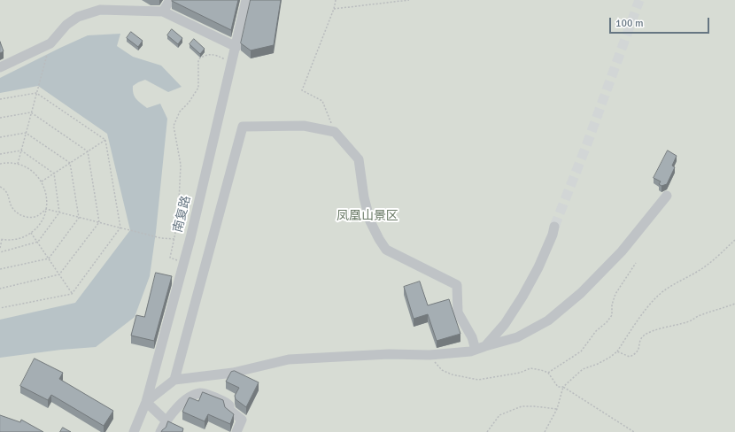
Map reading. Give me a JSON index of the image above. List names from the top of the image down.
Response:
{
  "streets": {
    "street": ["南复路"]
  },
  "parks": ["凤凰山景区"],
  "scale_bar": "100 m"
}
